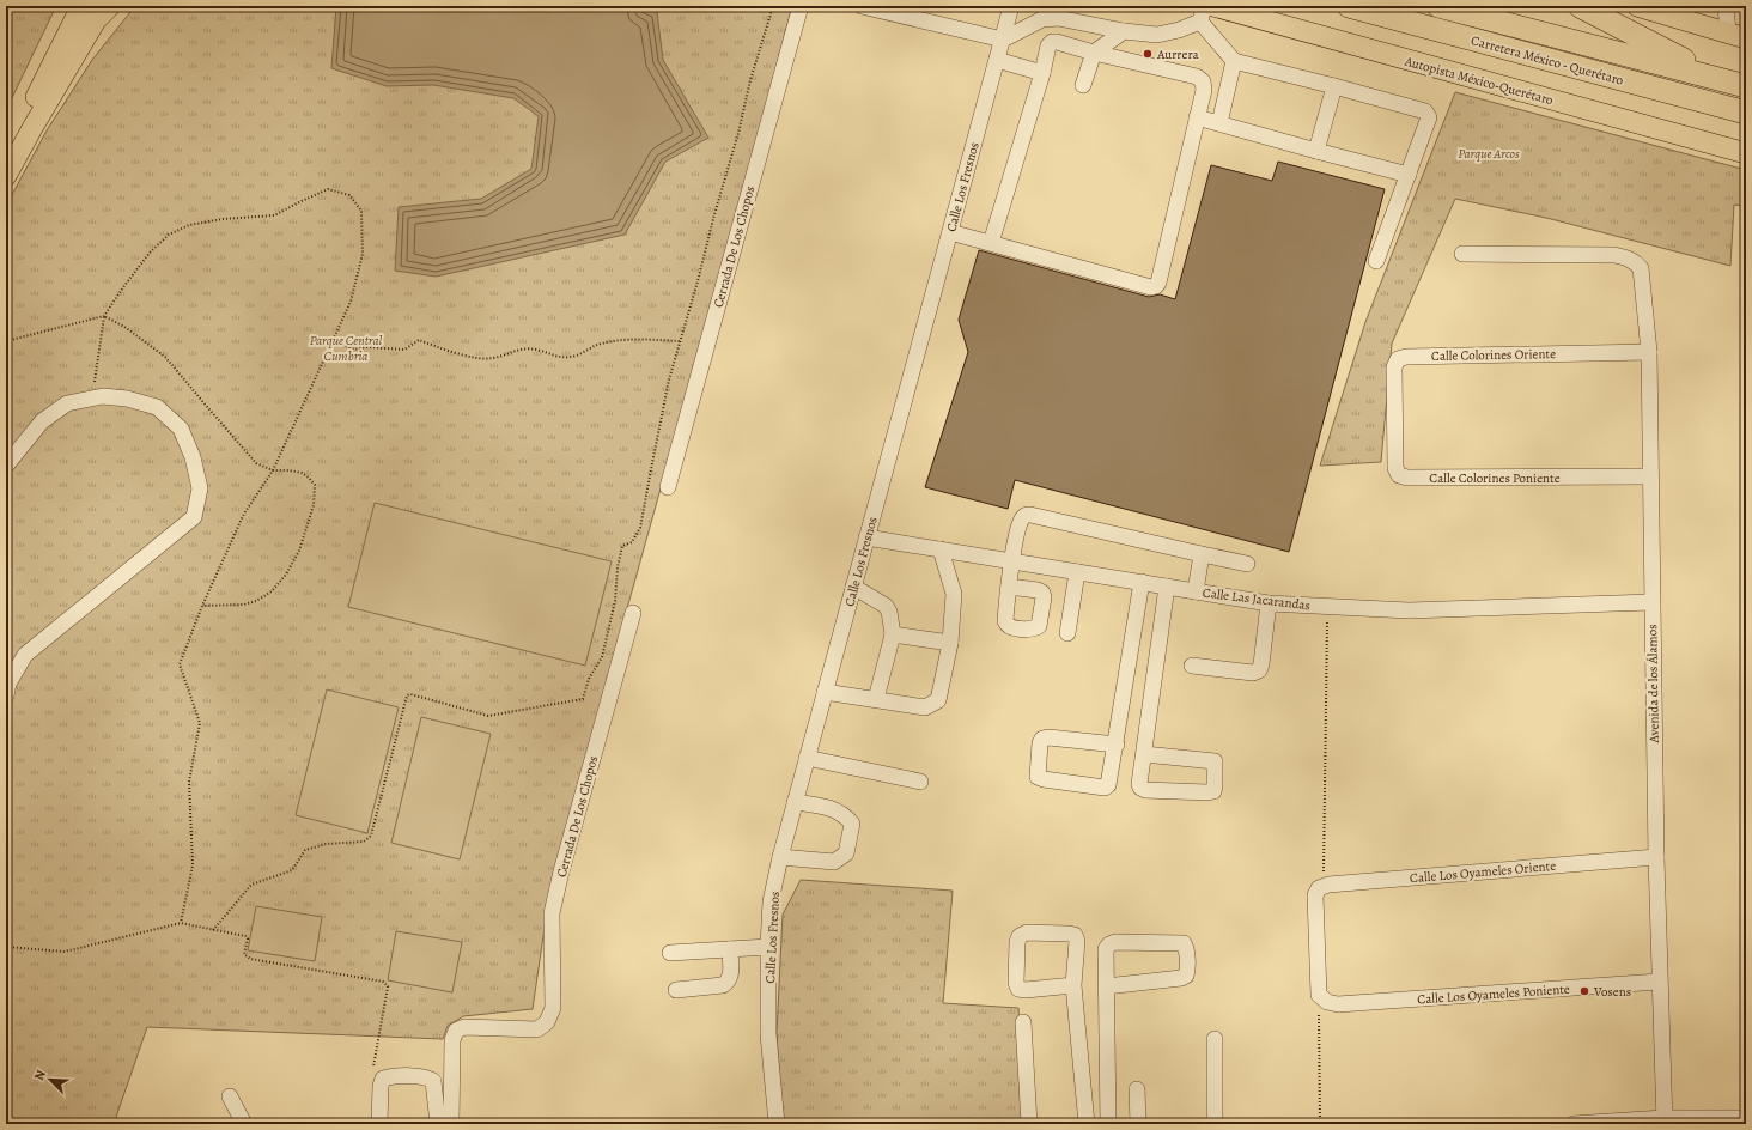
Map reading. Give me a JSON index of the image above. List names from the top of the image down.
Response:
{
  "streets": {
    "highway": ["Carretera México - Querétaro"],
    "main road": ["Autopista México-Querétaro"],
    "street": [
      "Calle Los Fresnos",
      "Cerrada De Los Chopos",
      "Calle Colorines Oriente",
      "Calle Colorines Poniente",
      "Calle Las Jacarandas",
      "Avenida de los Álamos",
      "Calle Los Oyameles Oriente",
      "Calle Los Oyameles Poniente"
    ]
  },
  "crossings": [
    ["Calle Los Fresnos", "Calle Las Jacarandas"],
    ["Calle Colorines Oriente", "Calle Colorines Poniente"],
    ["Calle Colorines Oriente", "Avenida de los Álamos"],
    ["Calle Colorines Poniente", "Avenida de los Álamos"],
    ["Calle Las Jacarandas", "Avenida de los Álamos"],
    ["Avenida de los Álamos", "Calle Los Oyameles Oriente"],
    ["Avenida de los Álamos", "Calle Los Oyameles Poniente"]
  ],
  "parks": ["Parque Arcos", "Parque Central Cumbria"],
  "places": ["Aurrera", "Vosens"],
  "north": "top left"
}
